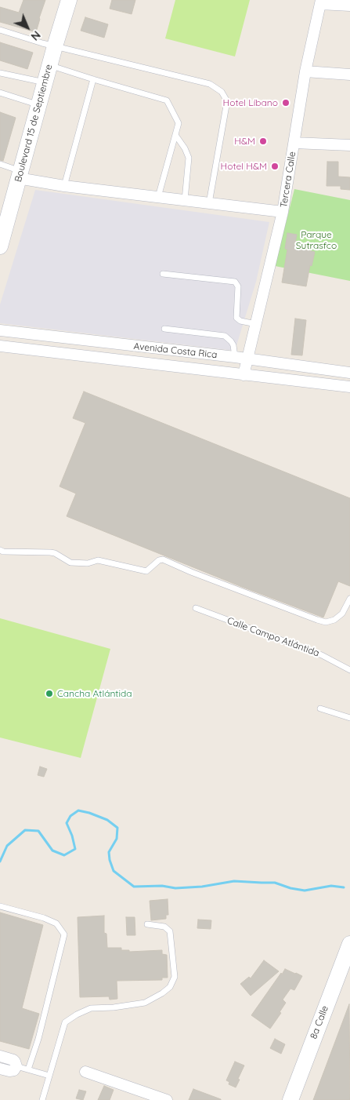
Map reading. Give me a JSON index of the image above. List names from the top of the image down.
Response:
{
  "streets": {
    "street": [
      "Boulevard 15 de Septiembre",
      "Tercera Calle",
      "Avenida Costa Rica",
      "8a Calle"
    ],
    "lane": ["Calle Campo Atlántida"]
  },
  "crossings": [
    ["Tercera Calle", "Avenida Costa Rica"]
  ],
  "parks": ["Parque Sutrasfco"],
  "places": [
    "Hotel Líbano",
    "H&M",
    "Hotel H&M",
    "Cancha Atlántida"
  ],
  "north": "bottom right"
}
